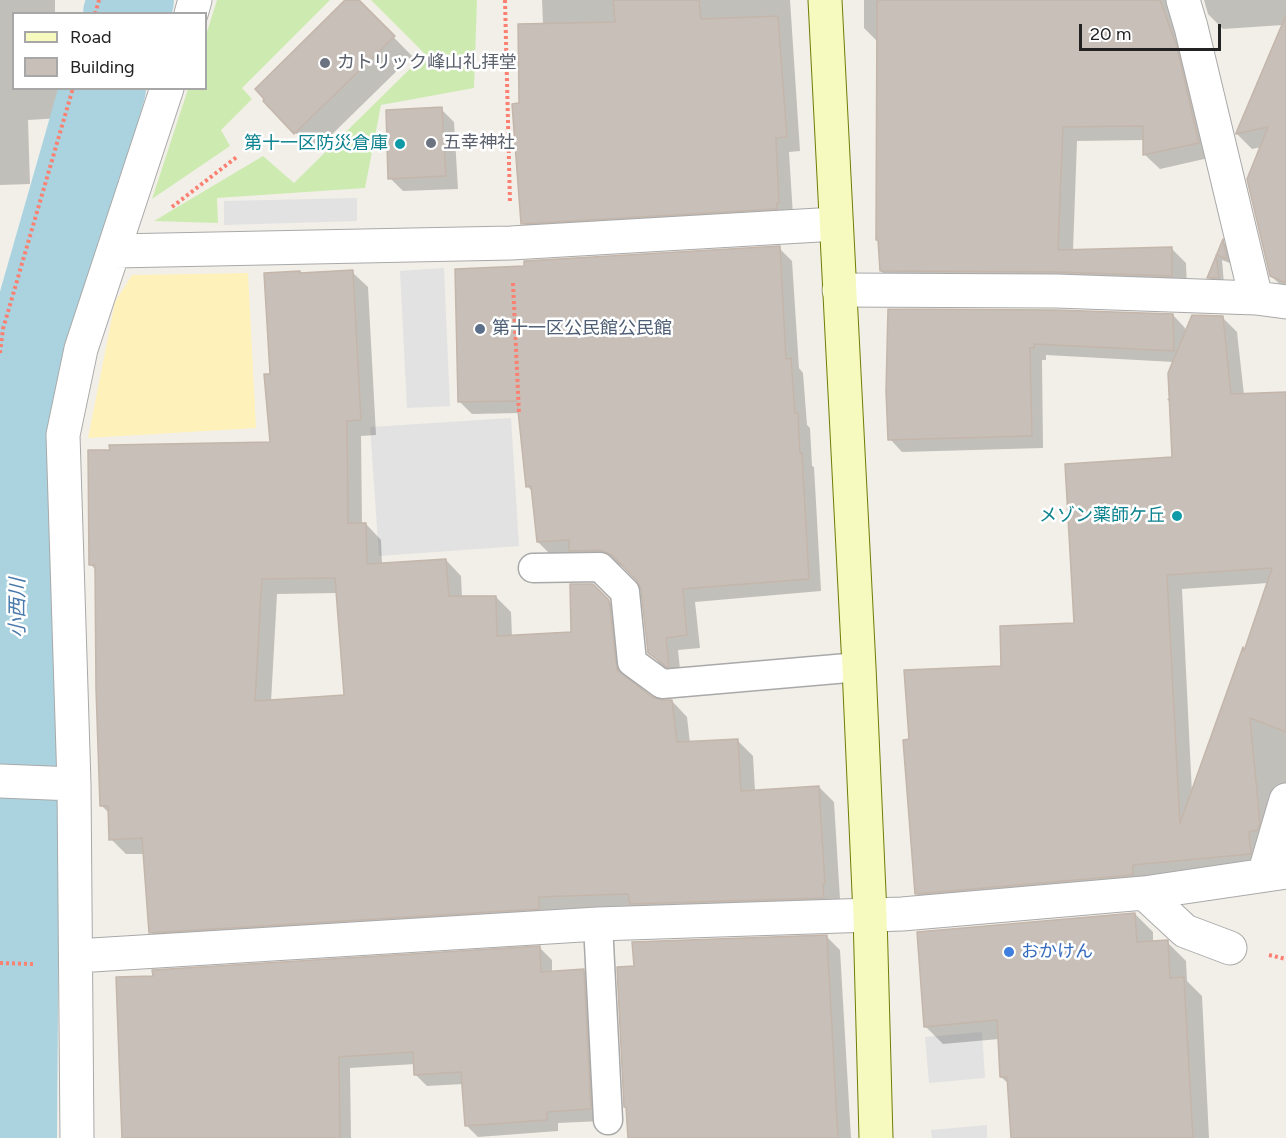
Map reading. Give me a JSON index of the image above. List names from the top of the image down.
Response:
{
  "water": ["小西川"],
  "places": [
    "カトリック峰山礼拝堂",
    "五幸神社",
    "第十一区防災倉庫",
    "第十一区公民館公民館",
    "メゾン薬師ケ丘",
    "おかけん"
  ],
  "legend": ["Road", "Building"],
  "scale_bar": "20 m"
}
